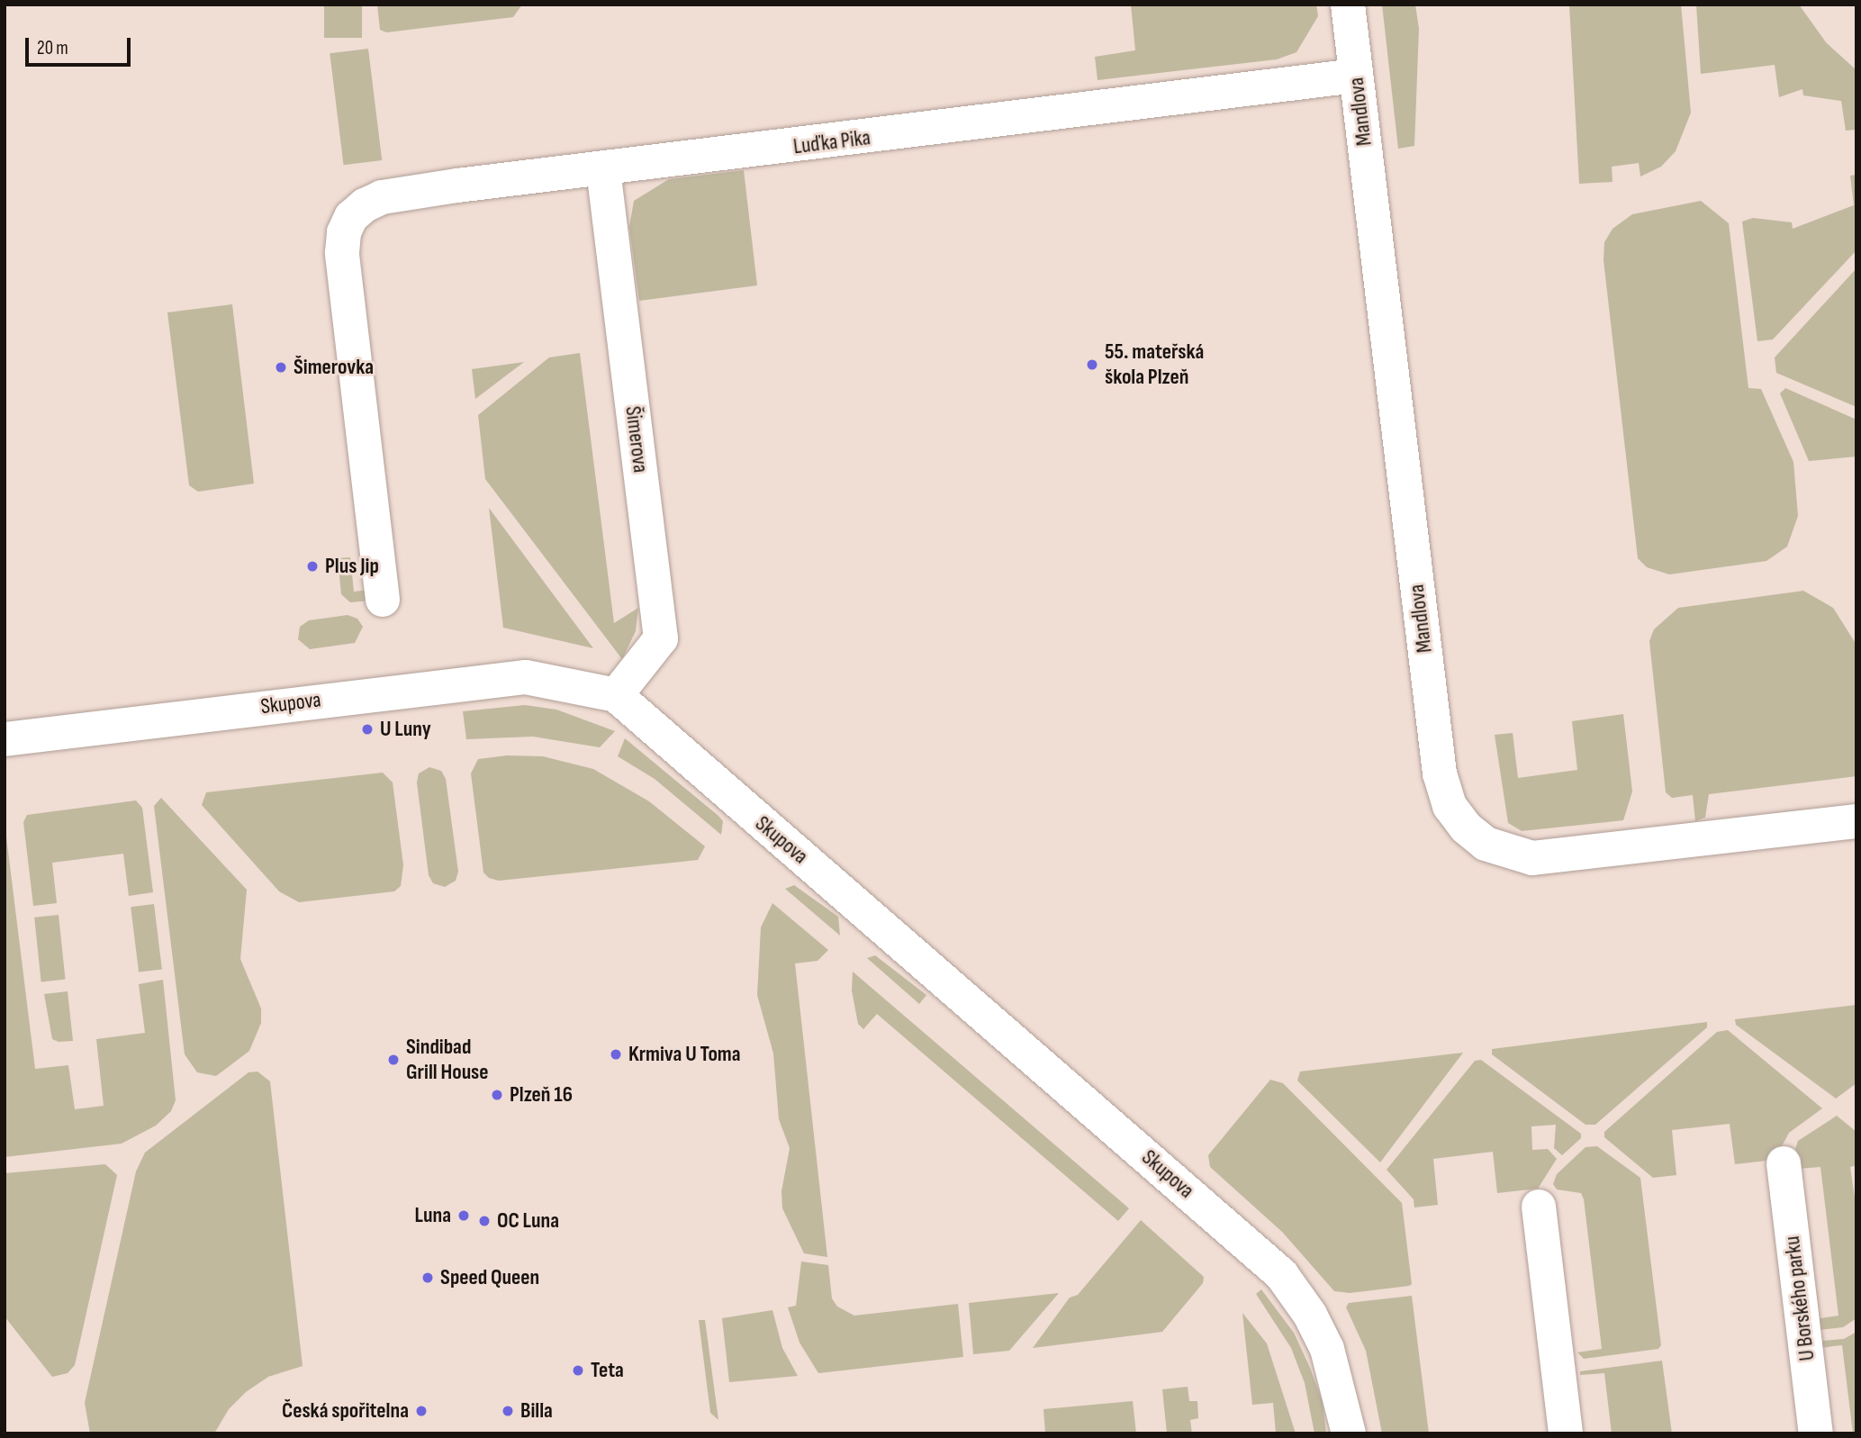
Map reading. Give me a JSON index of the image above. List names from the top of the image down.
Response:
{
  "streets": {
    "street": [
      "Mandlova",
      "Luďka Pika",
      "Šimerova",
      "Skupova",
      "U Borského parku"
    ]
  },
  "crossings": [
    ["Mandlova", "Luďka Pika"],
    ["Luďka Pika", "Šimerova"],
    ["Šimerova", "Skupova"]
  ],
  "places": [
    "55. mateřská škola Plzeň",
    "Šimerovka",
    "Plus Jip",
    "U Luny",
    "Krmiva U Toma",
    "Sindibad Grill House",
    "Plzeň 16",
    "Luna",
    "OC Luna",
    "Speed Queen",
    "Teta",
    "Česká spořitelna",
    "Billa"
  ],
  "scale_bar": "20 m"
}
